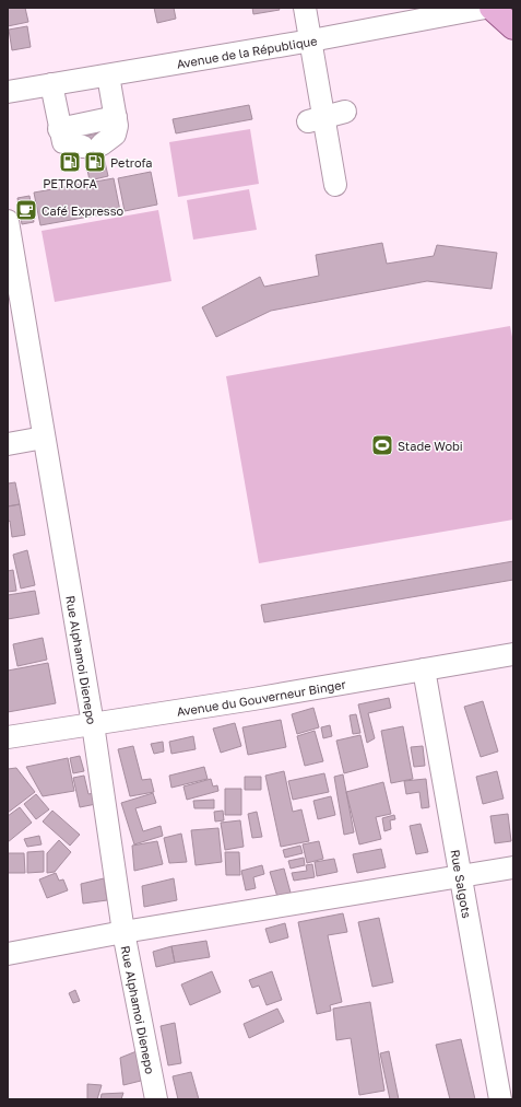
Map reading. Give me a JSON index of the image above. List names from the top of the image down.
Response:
{
  "streets": {
    "street": [
      "Avenue de la République",
      "Rue Alphamoi Dienepo",
      "Avenue du Gouverneur Binger",
      "Rue Salgots"
    ]
  },
  "crossings": [
    ["Rue Alphamoi Dienepo", "Avenue du Gouverneur Binger"],
    ["Avenue du Gouverneur Binger", "Rue Salgots"]
  ],
  "places": {
    "fuel station": ["PETROFA", "Petrofa"],
    "cafe": ["Café Expresso"],
    "sports": ["Stade Wobi"]
  }
}
